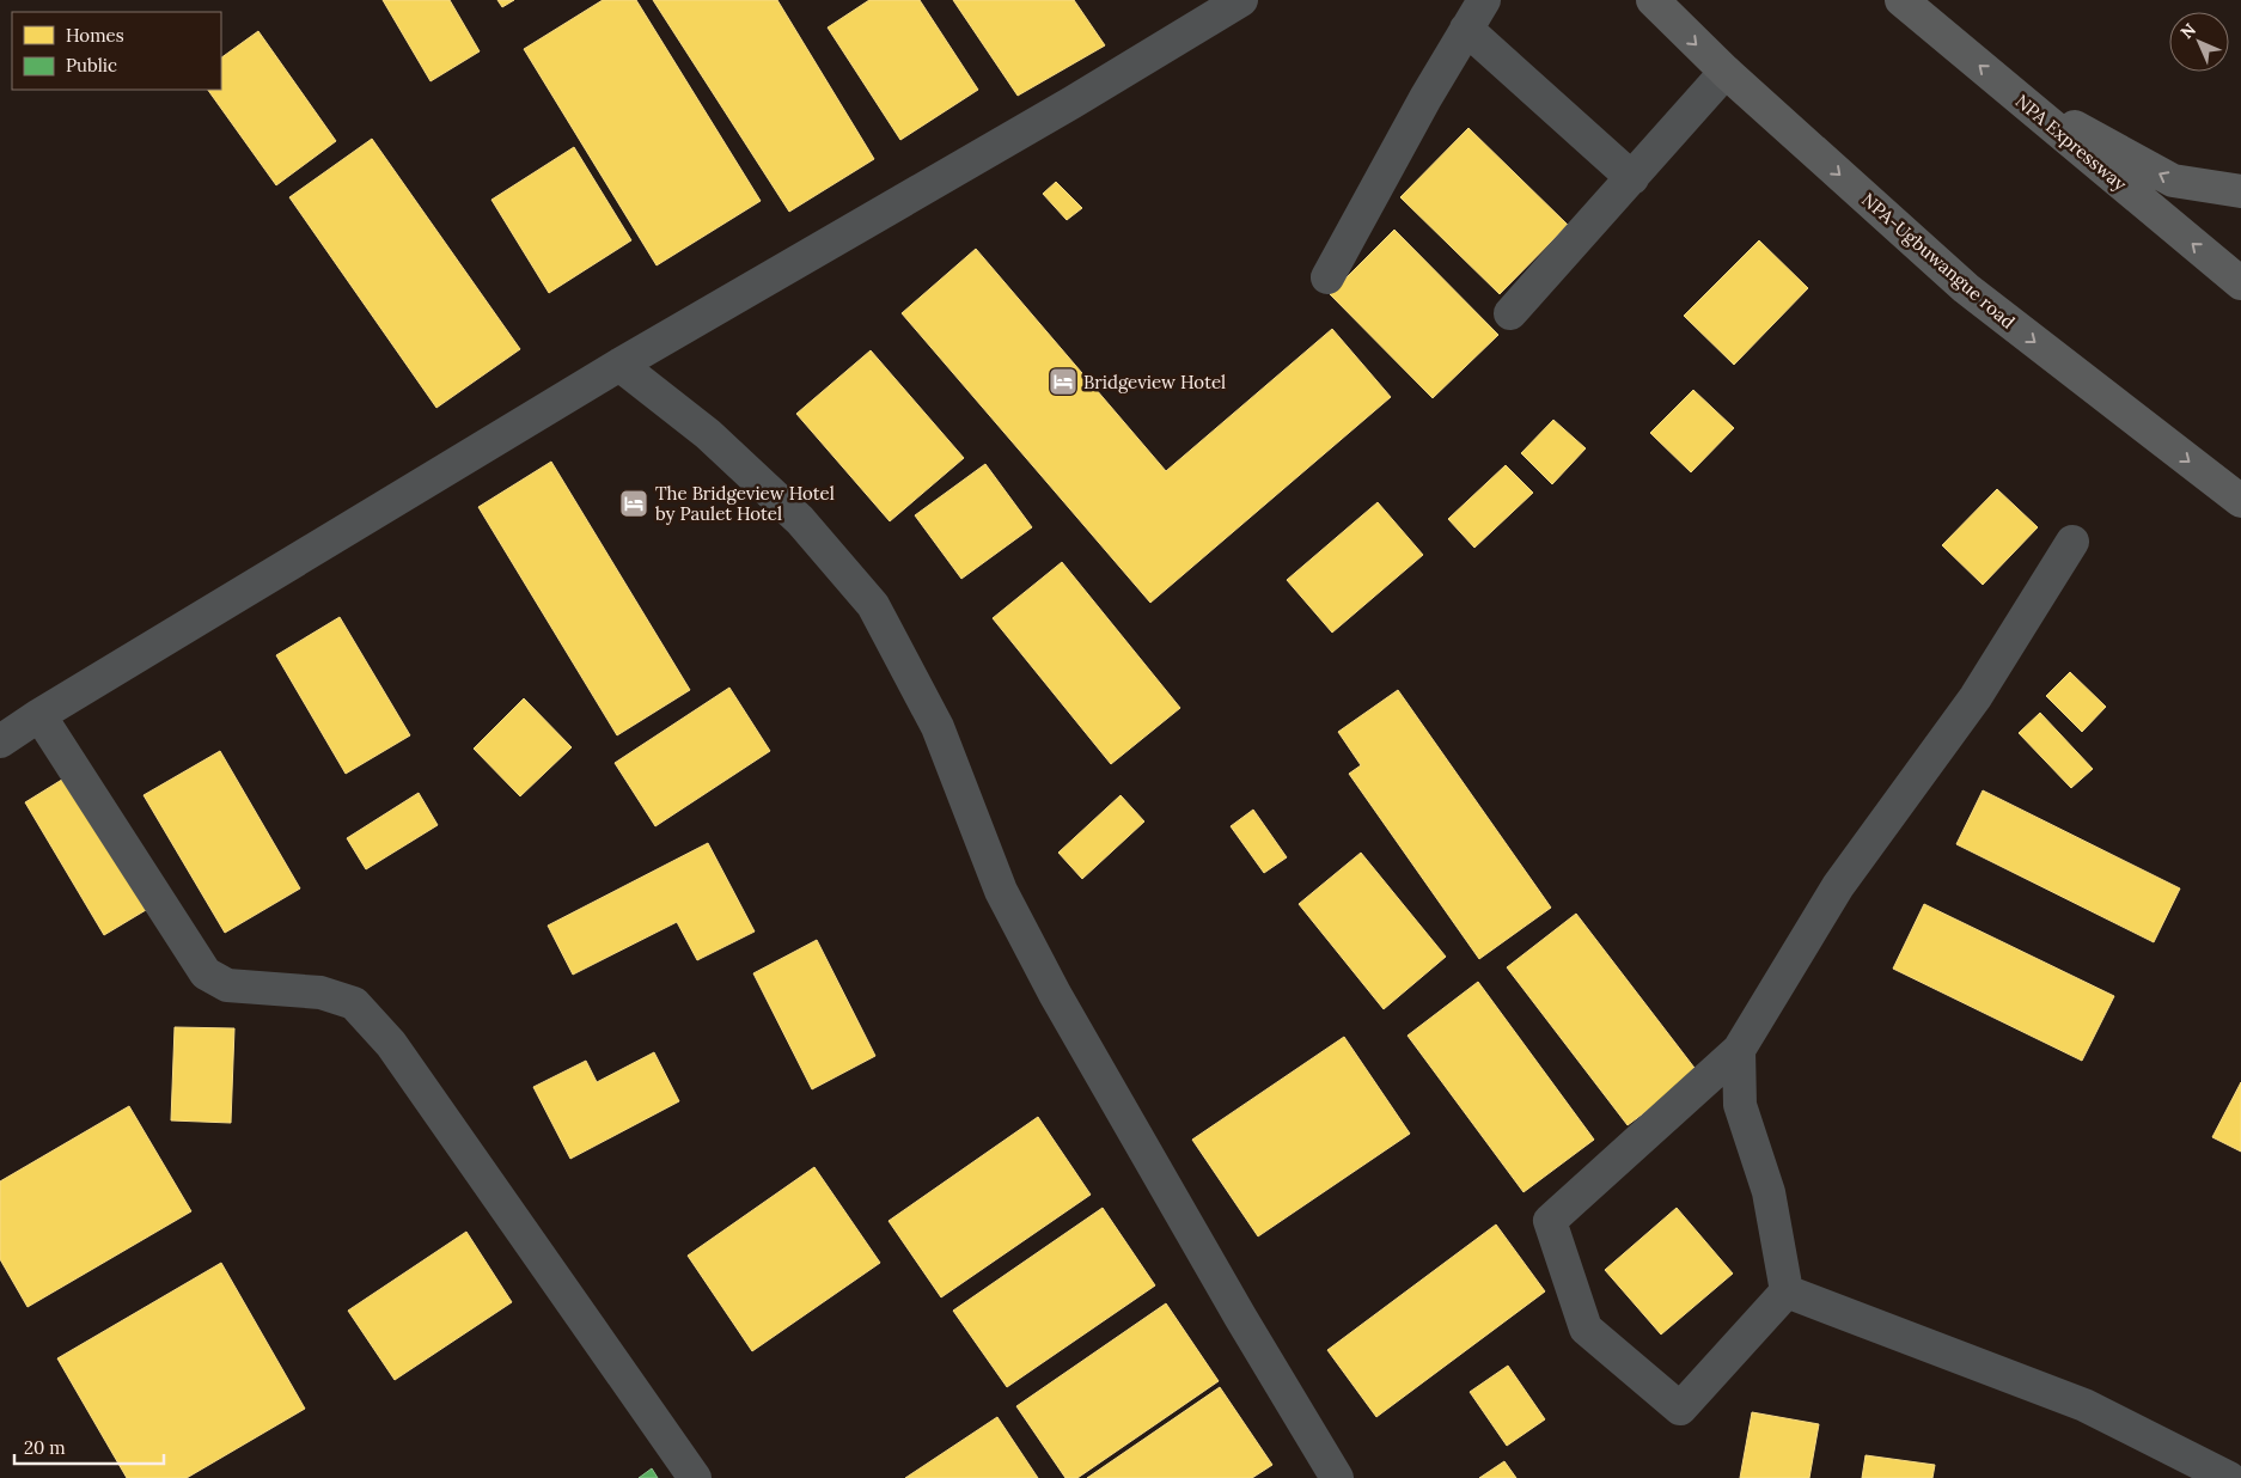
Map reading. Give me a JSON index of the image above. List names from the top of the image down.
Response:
{
  "streets": {
    "main road": ["NPA Expressway", "NPA-Ugbuwangue road"]
  },
  "places": {
    "hotel": ["Bridgeview Hotel", "The Bridgeview Hotel by Paulet Hotel"]
  },
  "legend": ["Homes", "Public"],
  "scale_bar": "20 m",
  "north": "top left"
}
